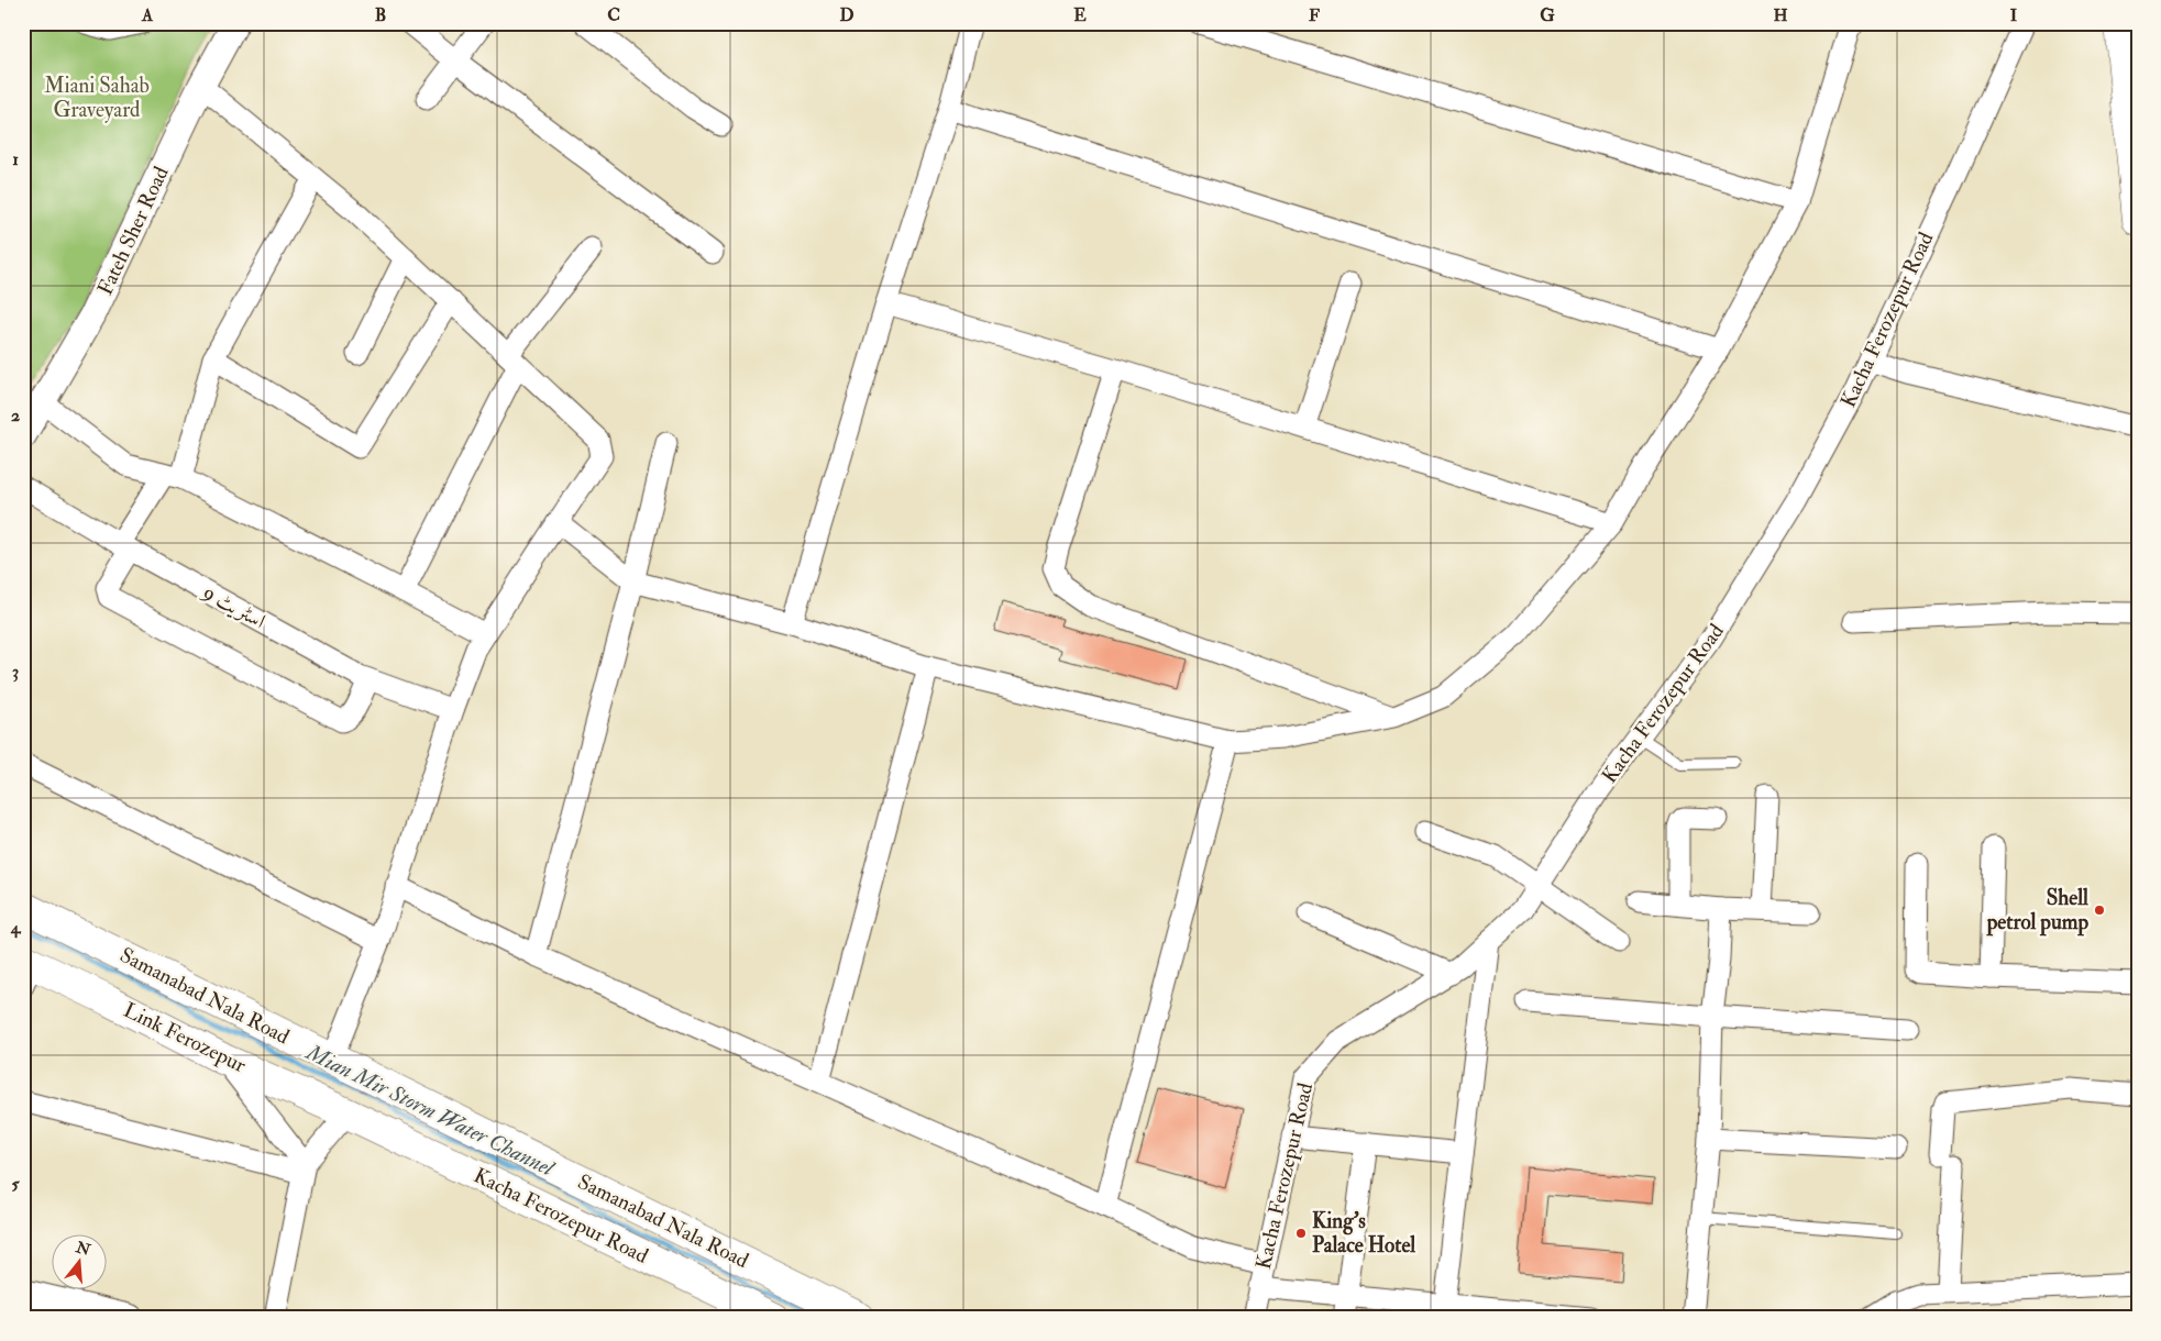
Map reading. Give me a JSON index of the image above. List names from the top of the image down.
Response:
{
  "streets": {
    "main road": ["Kacha Ferozepur Road", "Samanabad Nala Road", "Link Ferozepur"],
    "street": ["Fateh Sher Road", "اسٹریٹ 9"]
  },
  "crossings": [
    ["Kacha Ferozepur Road", "Link Ferozepur"]
  ],
  "water": ["Mian Mir Storm Water Channel"],
  "parks": ["Miani Sahab Graveyard"],
  "places": ["Shell petrol pump", "King's Palace Hotel"],
  "north": "top",
  "grid": {
    "columns": [
      "A",
      "B",
      "C",
      "D",
      "E",
      "F",
      "G",
      "H",
      "I"
    ],
    "rows": [
      "1",
      "2",
      "3",
      "4",
      "5"
    ]
  }
}
